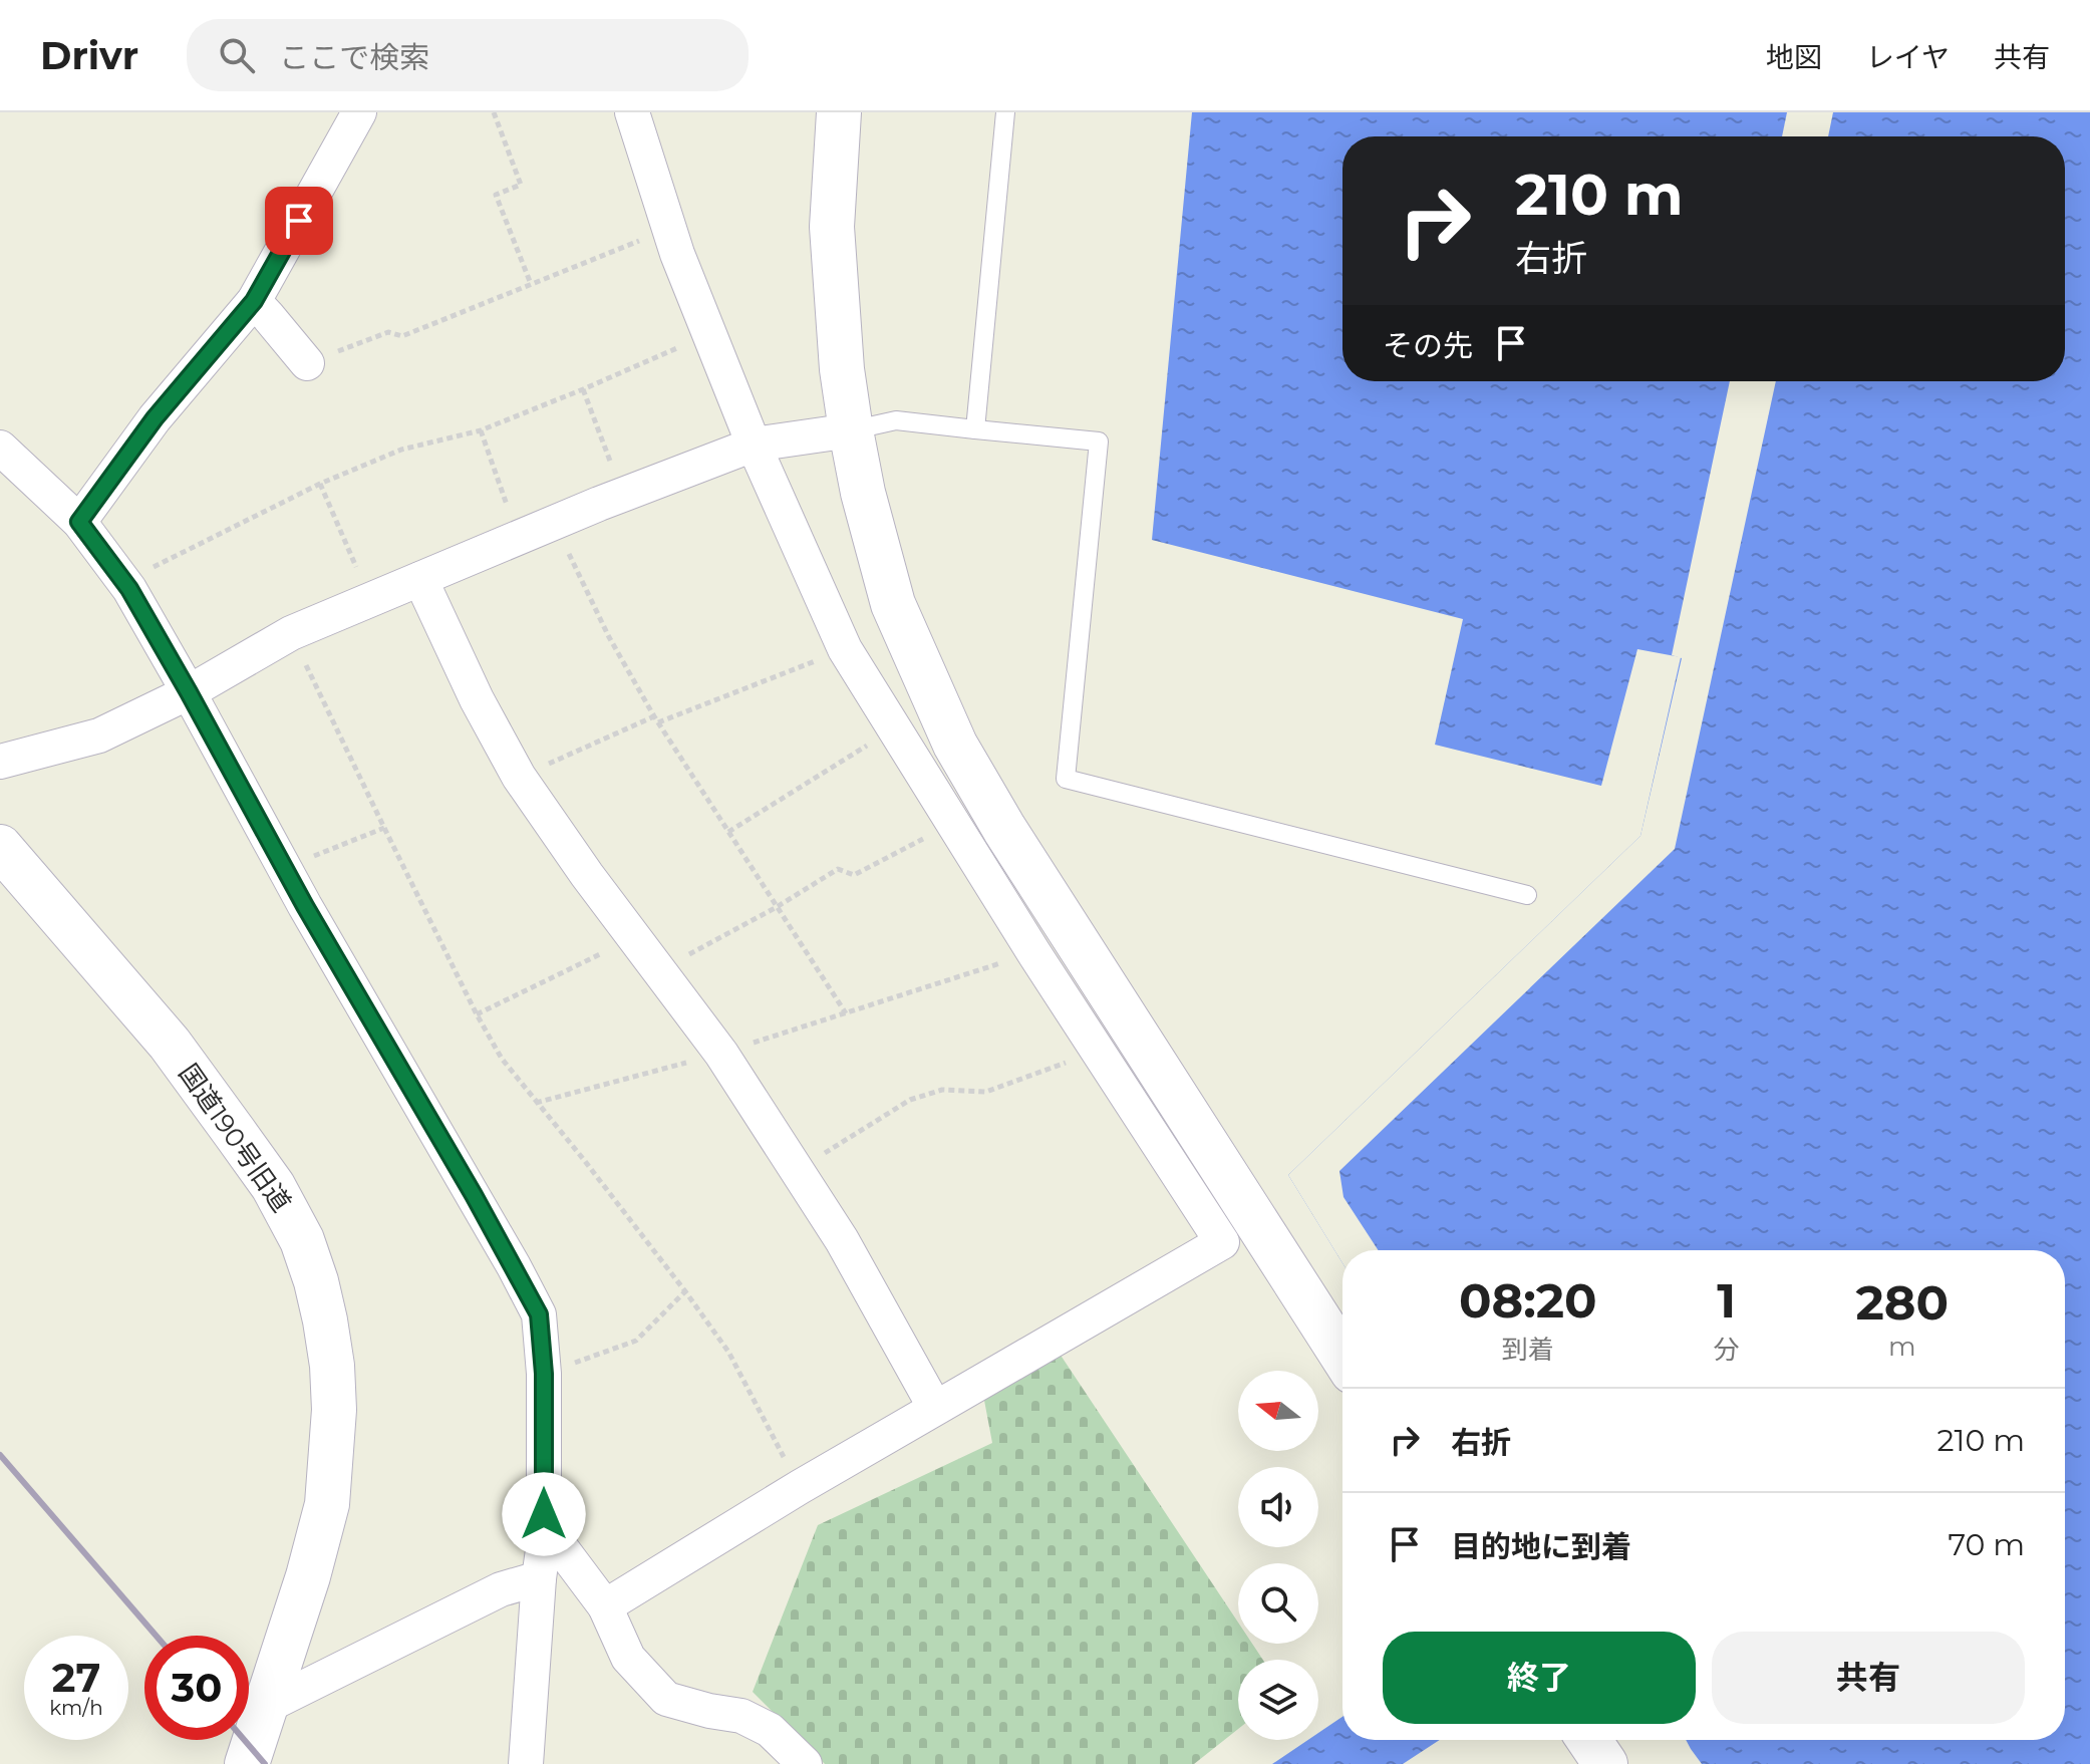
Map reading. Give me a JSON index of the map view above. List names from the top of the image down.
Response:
{
  "streets": {
    "street": ["国道190号旧道"]
  },
  "north": "left",
  "page": {
    "header": "Drivr",
    "search": "ここで検索",
    "nav": ["地図", "レイヤ", "共有"],
    "turn": ["210 m", "右折"],
    "then": "その先",
    "eta": [
      "08:20",
      "到着",
      "1",
      "分",
      "280",
      "m"
    ],
    "list": [
      {
        "name": "右折",
        "value": "210 m"
      },
      {
        "name": "目的地に到着",
        "value": "70 m"
      }
    ],
    "buttons": ["終了", "共有"],
    "speed": "27 km/h",
    "limit": "30"
  }
}
